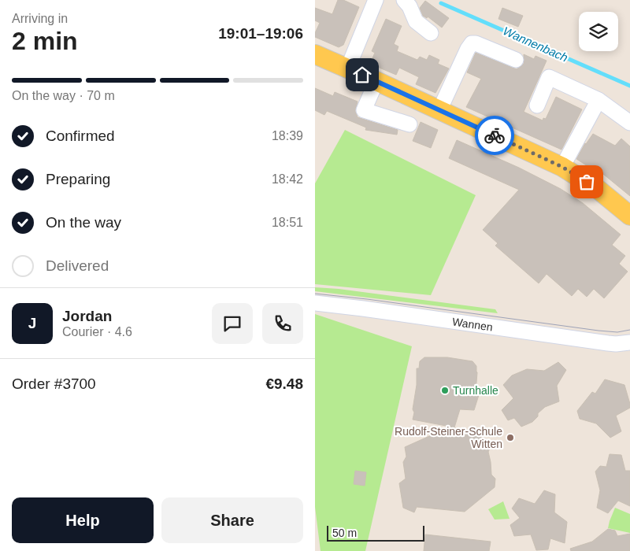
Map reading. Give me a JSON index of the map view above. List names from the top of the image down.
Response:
{
  "streets": {
    "street": ["Wannen"]
  },
  "water": ["Wannenbach"],
  "places": ["Turnhalle", "Rudolf-Steiner-Schule Witten"],
  "scale_bar": "50 m",
  "page": {
    "heading": ["2 min", "Arriving in", "19:01–19:06"],
    "panel": [
      "Jordan",
      "Courier · 4.6",
      "Order #3700",
      "€9.48"
    ],
    "bar": "On the way · 70 m",
    "list": [
      ["Confirmed", "18:39"],
      ["Preparing", "18:42"],
      ["On the way", "18:51"],
      "Delivered"
    ],
    "round": "J",
    "buttons": ["Help", "Share"],
    "scale": "50 m"
  }
}
